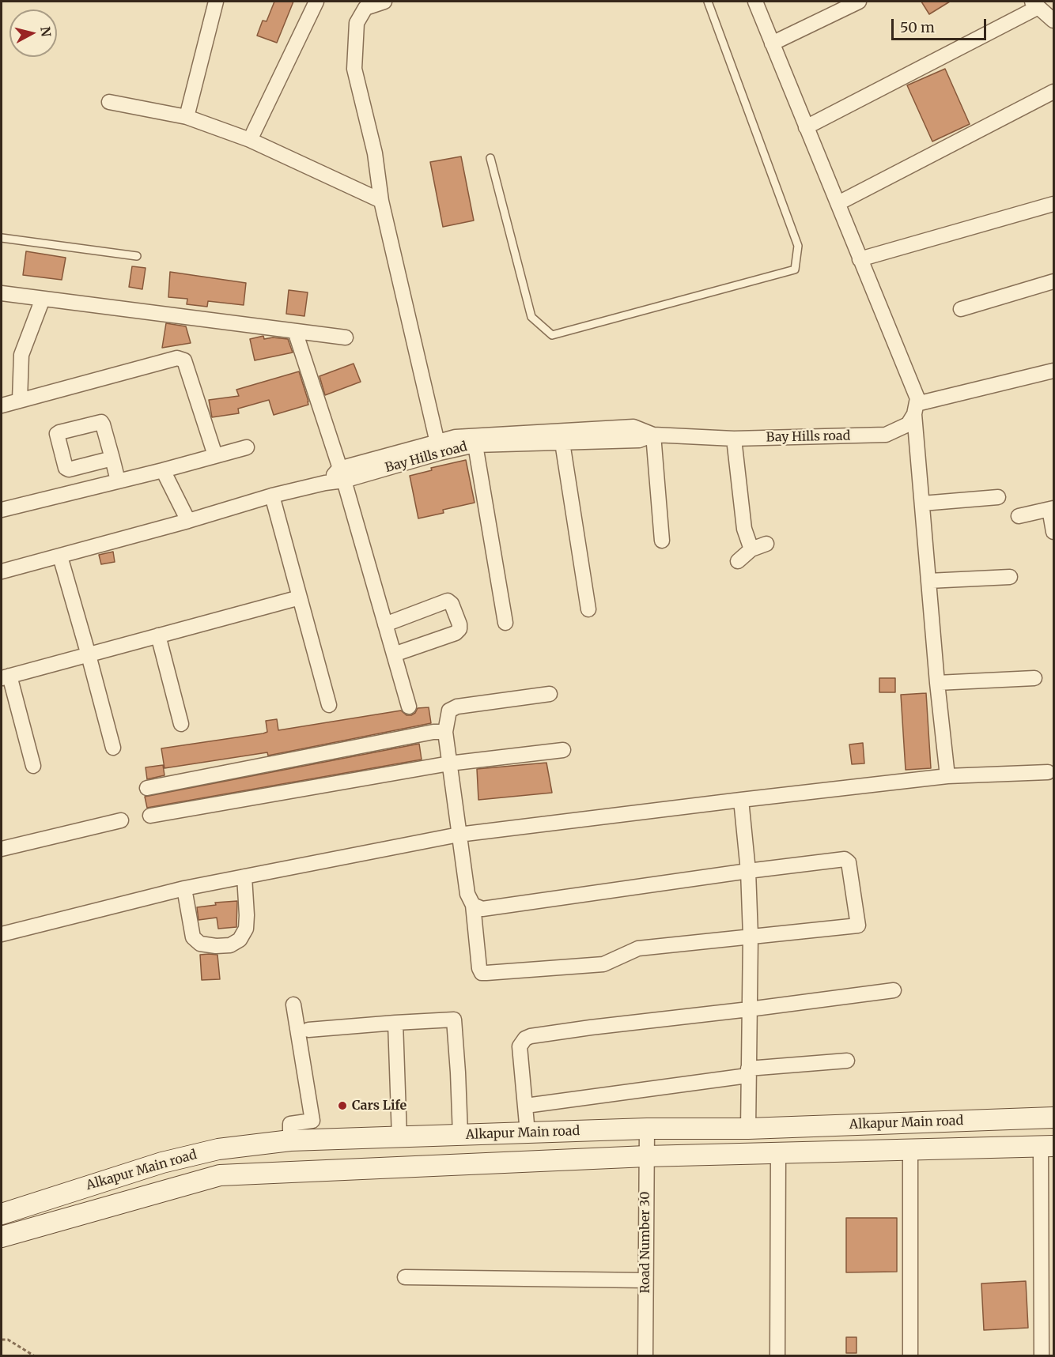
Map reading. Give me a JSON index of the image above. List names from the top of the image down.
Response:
{
  "streets": {
    "street": ["Bay Hills road", "Alkapur Main road", "Road Number 30"]
  },
  "crossings": [
    ["Alkapur Main road", "Road Number 30"]
  ],
  "places": ["Cars Life"],
  "scale_bar": "50 m",
  "north": "right"
}
